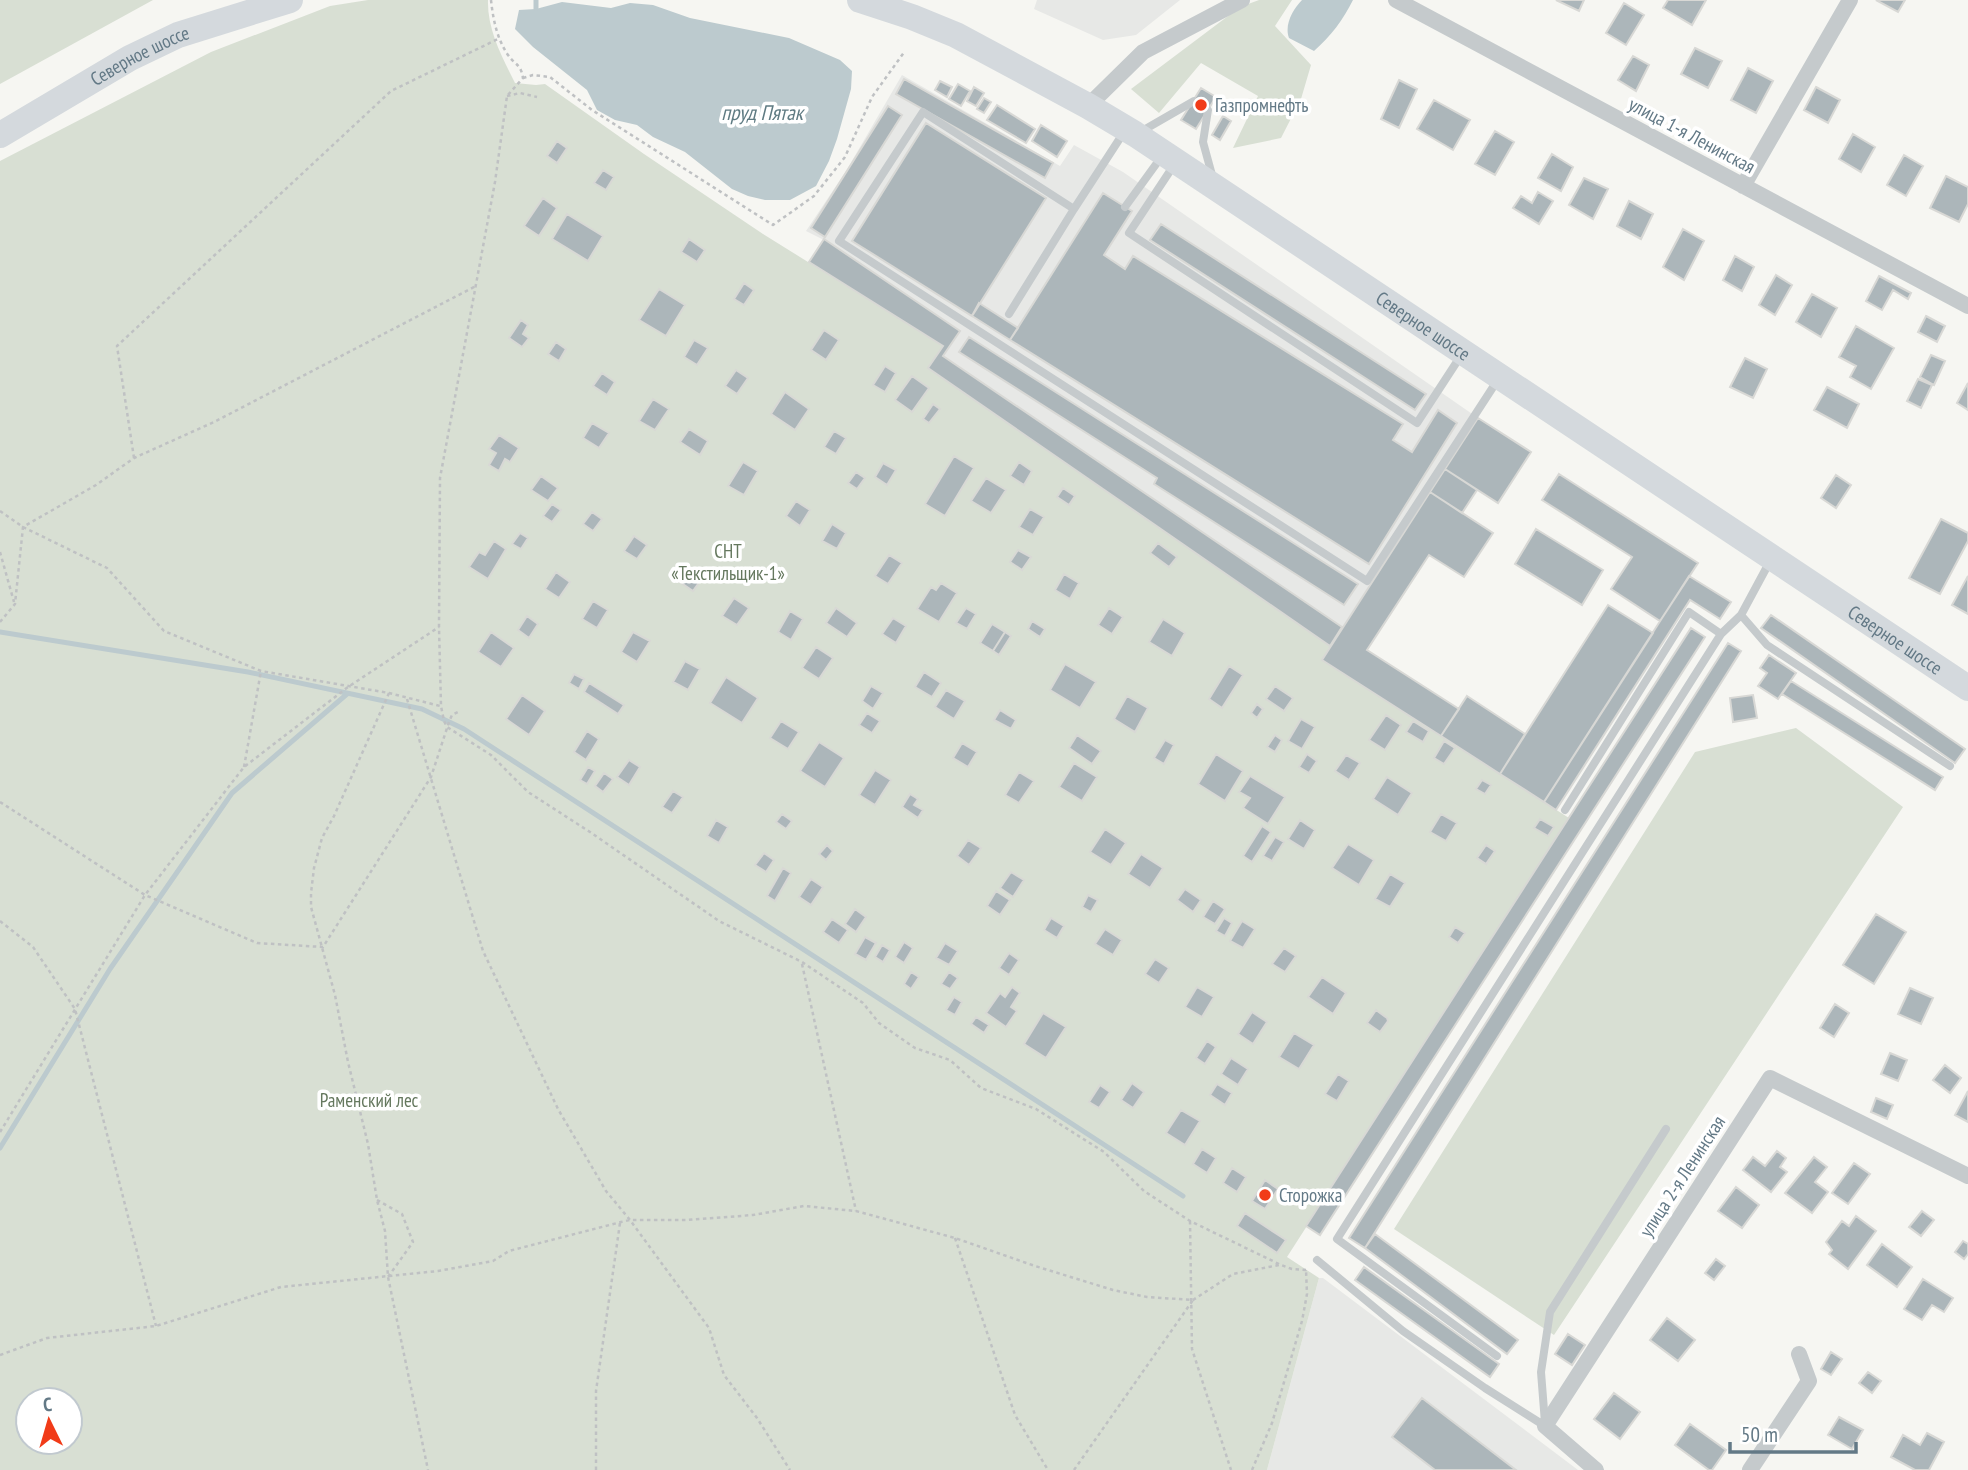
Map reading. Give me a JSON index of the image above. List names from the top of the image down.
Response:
{
  "streets": {
    "main road": ["Северное шоссе"],
    "street": ["улица 1-я Ленинская", "улица 2-я Ленинская"]
  },
  "water": ["пруд Пятак"],
  "parks": ["СНТ «Текстильщик-1»", "Раменский лес"],
  "places": ["Газпромнефть", "Сторожка"],
  "scale_bar": "50 m",
  "north": "top"
}
